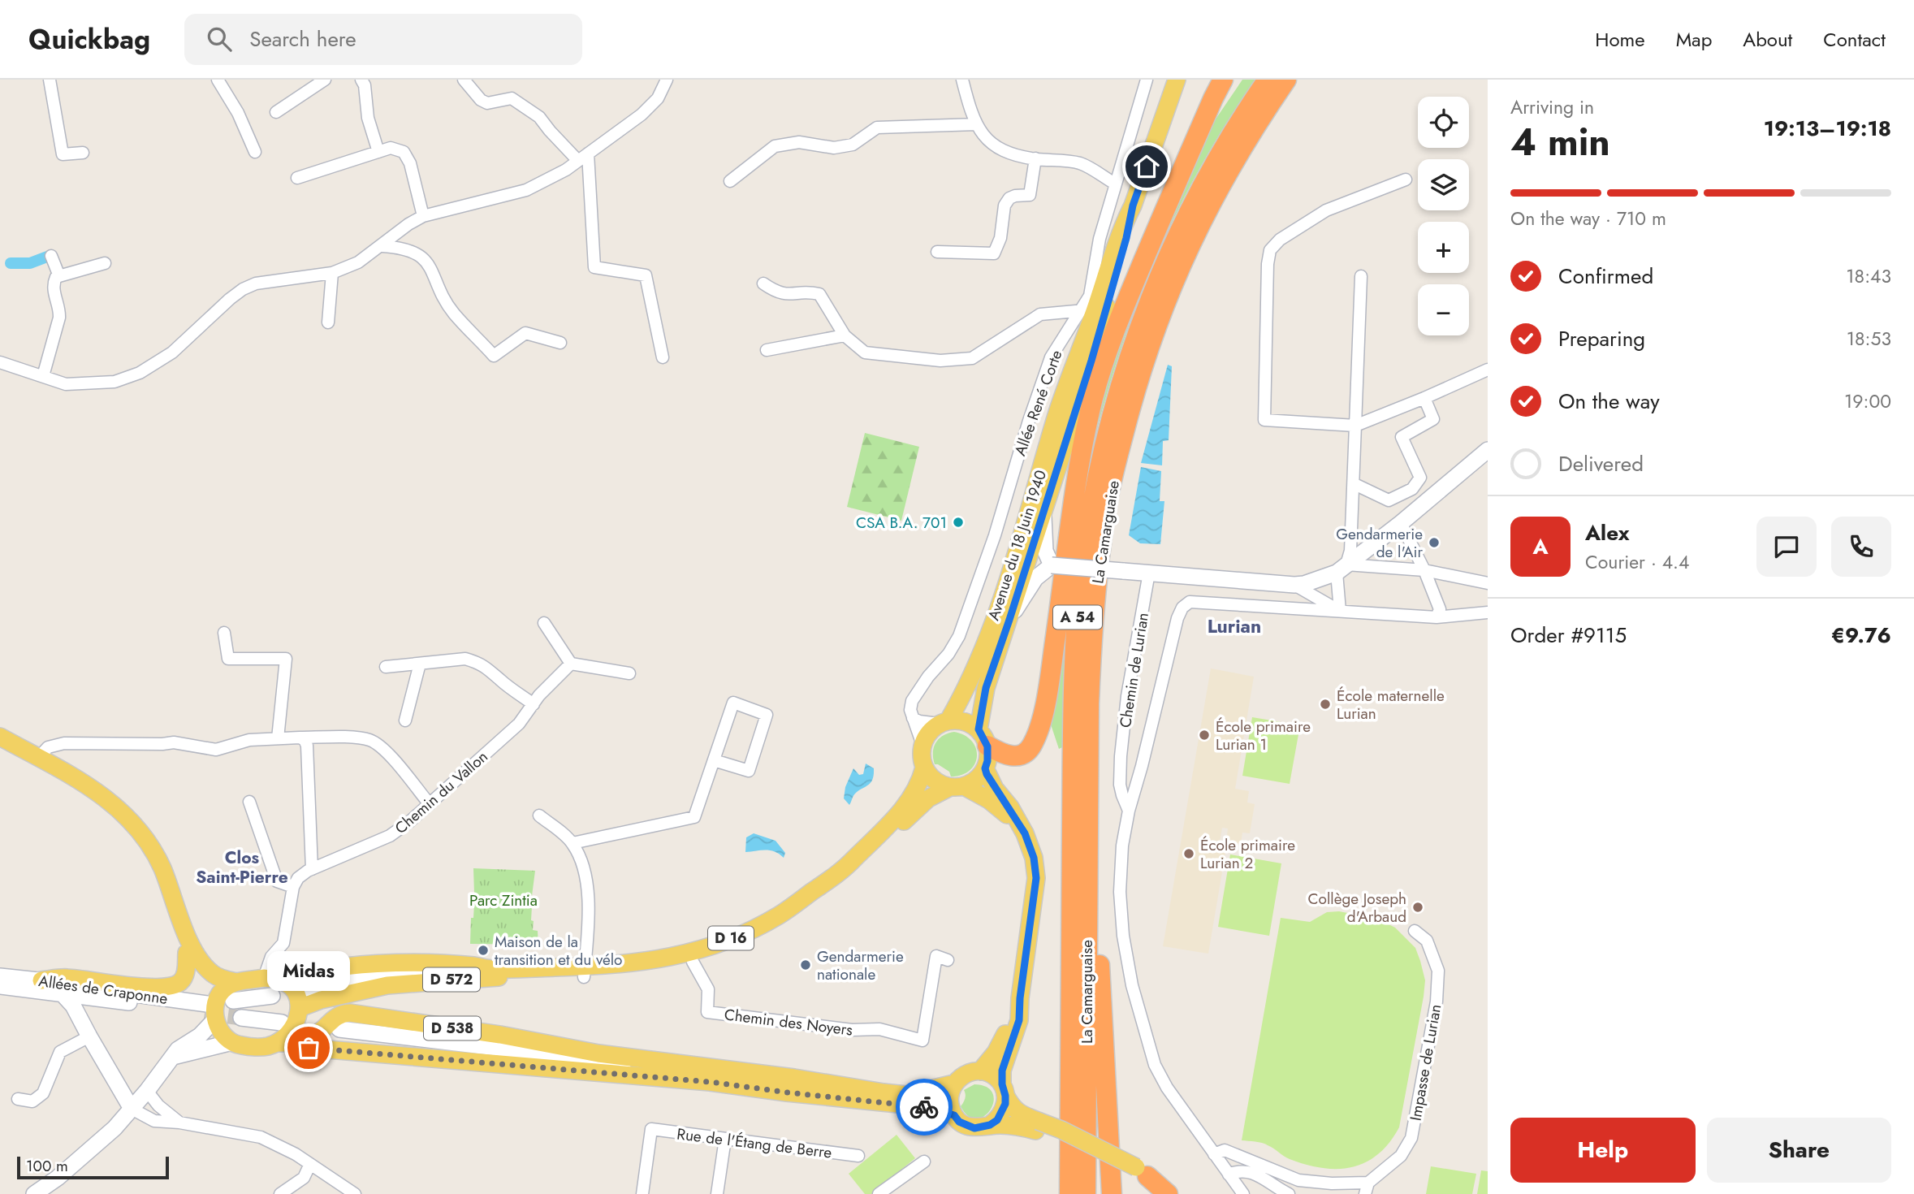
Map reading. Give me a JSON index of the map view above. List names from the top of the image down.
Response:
{
  "streets": {
    "highway": ["La Camarguaise", "A 54"],
    "main road": [
      "Avenue du 18 Juin 1940",
      "D 16",
      "D 572",
      "Allées de Craponne",
      "D 538"
    ],
    "street": [
      "Allée René Corte",
      "Chemin de Lurian",
      "Chemin du Vallon",
      "Chemin des Noyers",
      "Impasse de Lurian",
      "Rue de l'Étang de Berre"
    ]
  },
  "crossings": [
    ["Avenue du 18 Juin 1940", "D 16"],
    ["D 16", "D 572"],
    ["D 16", "Chemin des Noyers"],
    ["D 572", "Allées de Craponne"],
    ["D 572", "D 538"],
    ["Allées de Craponne", "D 538"]
  ],
  "districts": ["Lurian", "Clos Saint-Pierre"],
  "parks": ["Parc Zintia"],
  "places": [
    "CSA B.A. 701",
    "Gendarmerie de l'Air",
    "École maternelle Lurian",
    "École primaire Lurian 1",
    "École primaire Lurian 2",
    "Collège Joseph d'Arbaud",
    "Maison de la transition et du vélo",
    "Gendarmerie nationale",
    "Midas"
  ],
  "scale_bar": "100 m",
  "page": {
    "header": "Quickbag",
    "search": "Search here",
    "nav": [
      "Home",
      "Map",
      "About",
      "Contact"
    ],
    "heading": ["4 min", "Arriving in", "19:13–19:18"],
    "panel": [
      "Alex",
      "Courier · 4.4",
      "Order #9115",
      "€9.76"
    ],
    "map_buttons": ["+", "−"],
    "bar": "On the way · 710 m",
    "list": [
      ["Confirmed", "18:43"],
      ["Preparing", "18:53"],
      ["On the way", "19:00"],
      "Delivered"
    ],
    "round": "A",
    "bubble": "Midas",
    "buttons": ["Help", "Share"],
    "scale": "100 m"
  }
}
